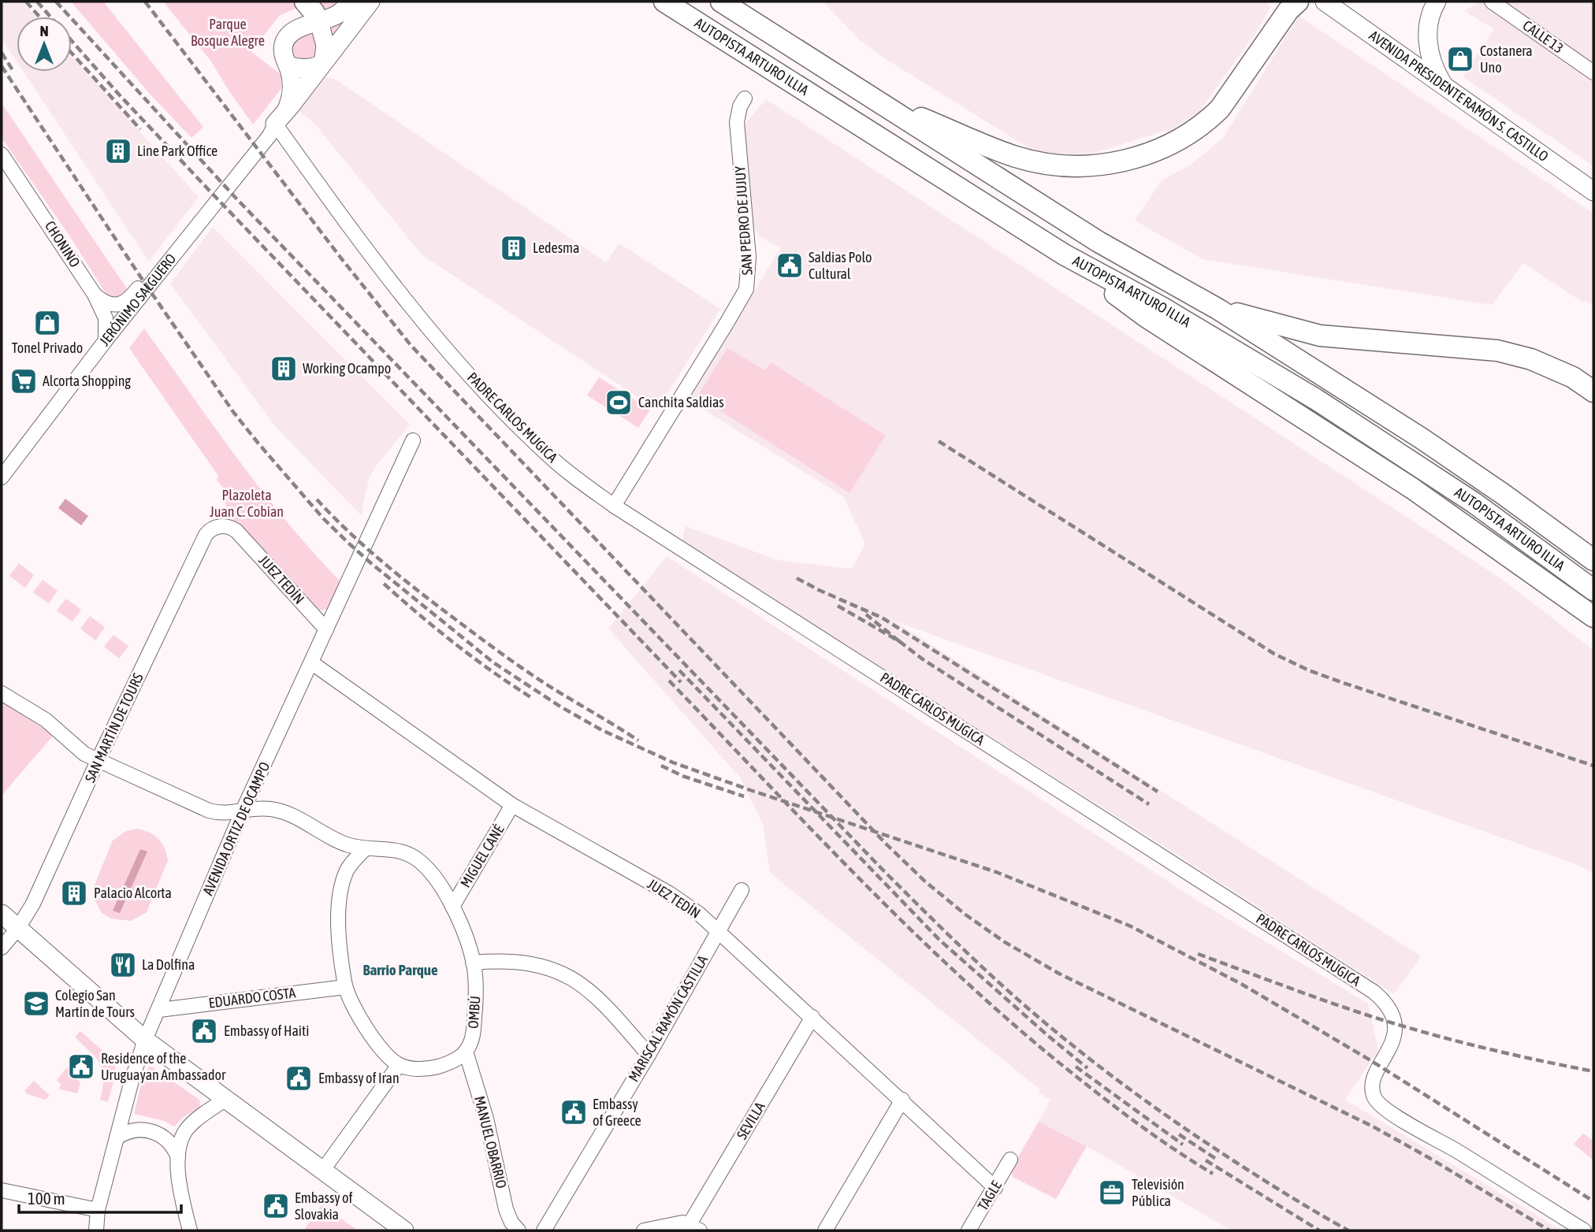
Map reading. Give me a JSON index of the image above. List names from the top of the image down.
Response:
{
  "streets": {
    "highway": ["AUTOPISTA ARTURO ILLIA"],
    "main road": ["AVENIDA PRESIDENTE RAMÓN S. CASTILLO", "JERÓNIMO SALGUERO"],
    "street": [
      "CALLE 13",
      "SAN PEDRO DE JUJUY",
      "CHONINO",
      "PADRE CARLOS MUGICA",
      "JUEZ TEDÍN",
      "SAN MARTÍN DE TOURS",
      "AVENIDA ORTIZ DE OCAMPO",
      "MIGUEL CANÉ",
      "EDUARDO COSTA",
      "OMBÚ",
      "MARISCAL RAMÓN CASTILLA",
      "SEVILLA",
      "MANUEL OBARRIO",
      "TAGLE"
    ]
  },
  "crossings": [
    ["SAN PEDRO DE JUJUY", "PADRE CARLOS MUGICA"],
    ["CHONINO", "JERÓNIMO SALGUERO"],
    ["JERÓNIMO SALGUERO", "PADRE CARLOS MUGICA"],
    ["JUEZ TEDÍN", "SAN MARTÍN DE TOURS"],
    ["JUEZ TEDÍN", "AVENIDA ORTIZ DE OCAMPO"],
    ["JUEZ TEDÍN", "MIGUEL CANÉ"],
    ["JUEZ TEDÍN", "MARISCAL RAMÓN CASTILLA"],
    ["JUEZ TEDÍN", "SEVILLA"],
    ["JUEZ TEDÍN", "TAGLE"],
    ["SAN MARTÍN DE TOURS", "OMBÚ"],
    ["AVENIDA ORTIZ DE OCAMPO", "EDUARDO COSTA"],
    ["AVENIDA ORTIZ DE OCAMPO", "OMBÚ"],
    ["MIGUEL CANÉ", "EDUARDO COSTA"],
    ["MIGUEL CANÉ", "OMBÚ"],
    ["MIGUEL CANÉ", "MANUEL OBARRIO"],
    ["EDUARDO COSTA", "OMBÚ"],
    ["EDUARDO COSTA", "MANUEL OBARRIO"],
    ["OMBÚ", "MANUEL OBARRIO"]
  ],
  "districts": ["Barrio Parque"],
  "parks": ["Parque Bosque Alegre", "Plazoleta Juan C. Cobian"],
  "places": {
    "shop": ["Costanera Uno", "Tonel Privado"],
    "building": [
      "Line Park Office",
      "Ledesma",
      "Working Ocampo",
      "Palacio Alcorta"
    ],
    "public building": [
      "Saldias Polo Cultural",
      "Embassy of Haiti",
      "Residence of the Uruguayan Ambassador",
      "Embassy of Iran",
      "Embassy of Greece",
      "Embassy of Slovakia"
    ],
    "supermarket": ["Alcorta Shopping"],
    "sports": ["Canchita Saldias"],
    "restaurant": ["La Dolfina"],
    "school or university": ["Colegio San Martín de Tours"],
    "office": ["Televisión Pública"]
  },
  "scale_bar": "100 m",
  "north": "top"
}
